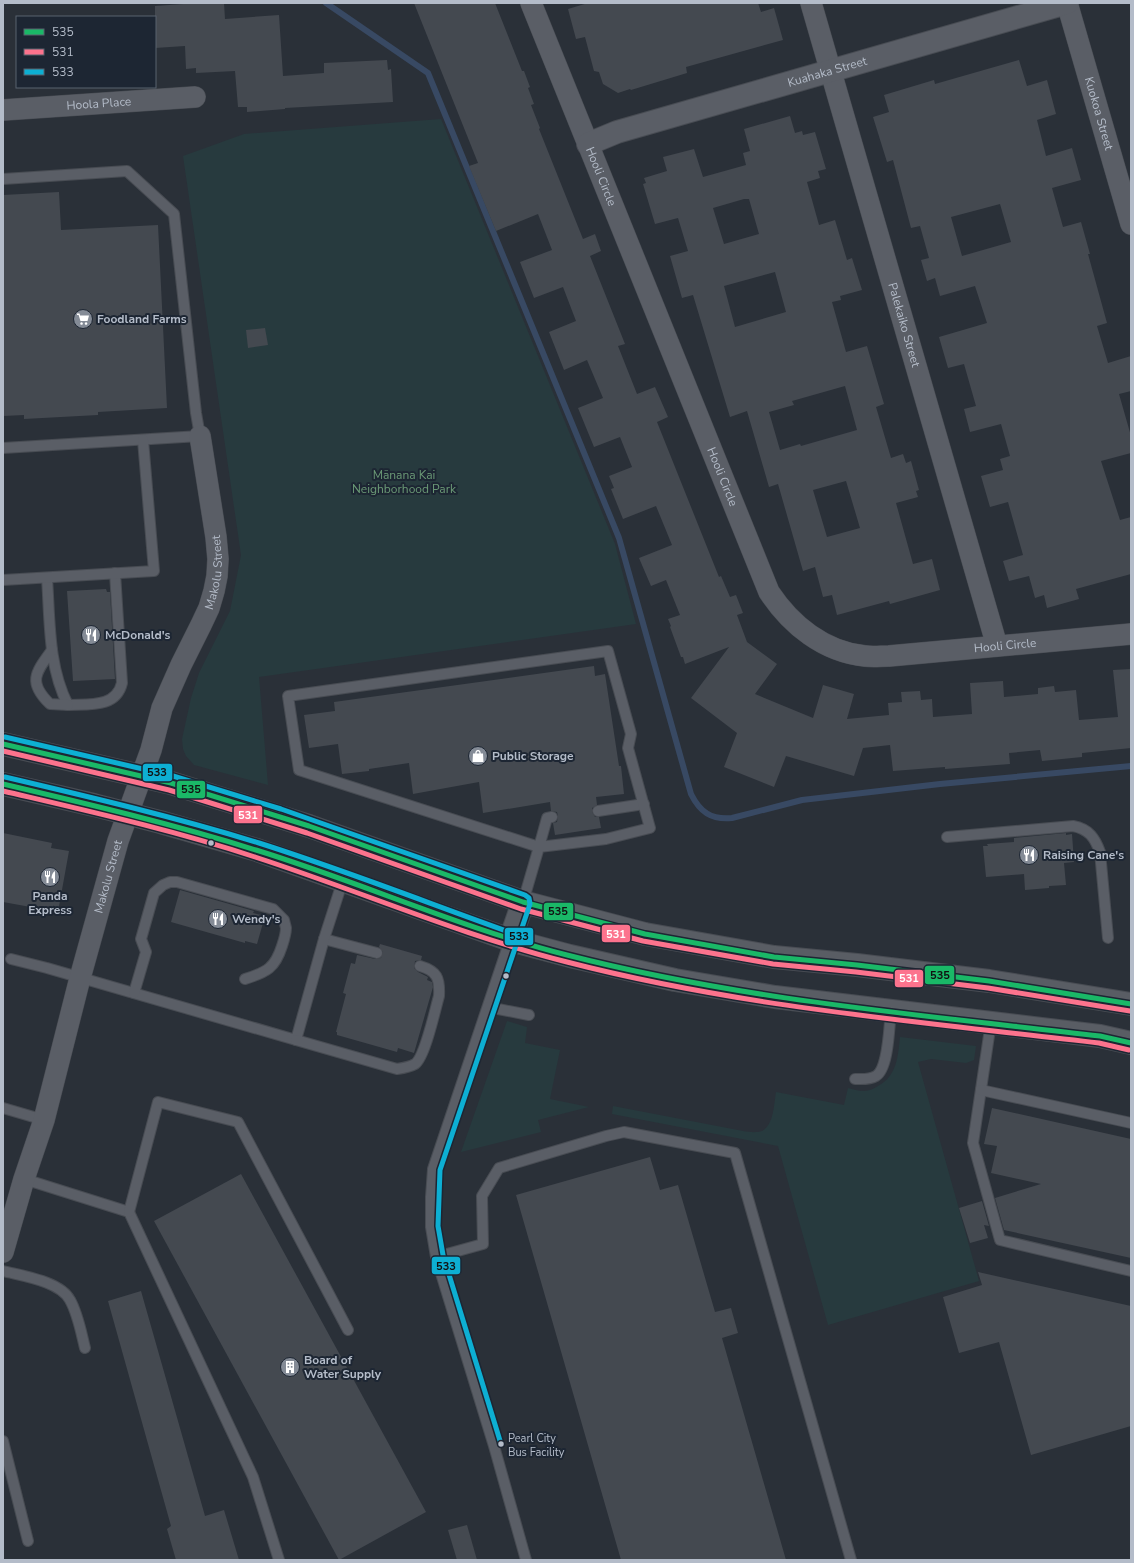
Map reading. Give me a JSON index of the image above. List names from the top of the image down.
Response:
{
  "streets": {
    "street": [
      "Kuahaka Street",
      "Hoola Place",
      "Kuokoa Street",
      "Hooli Circle",
      "Palekaiko Street",
      "Makolu Street"
    ]
  },
  "crossings": [
    ["Kuahaka Street", "Kuokoa Street"],
    ["Kuahaka Street", "Hooli Circle"],
    ["Kuahaka Street", "Palekaiko Street"],
    ["Hooli Circle", "Palekaiko Street"]
  ],
  "parks": ["Mānana Kai Neighborhood Park"],
  "places": {
    "supermarket": ["Foodland Farms"],
    "restaurant": [
      "McDonald's",
      "Raising Cane's",
      "Panda Express",
      "Wendy's"
    ],
    "shop": ["Public Storage"],
    "building": ["Board of Water Supply"],
    "other": ["Pearl City Bus Facility"]
  },
  "lines": ["transit line 533", "transit line 535", "transit line 531"],
  "legend": ["535", "531", "533"]
}
